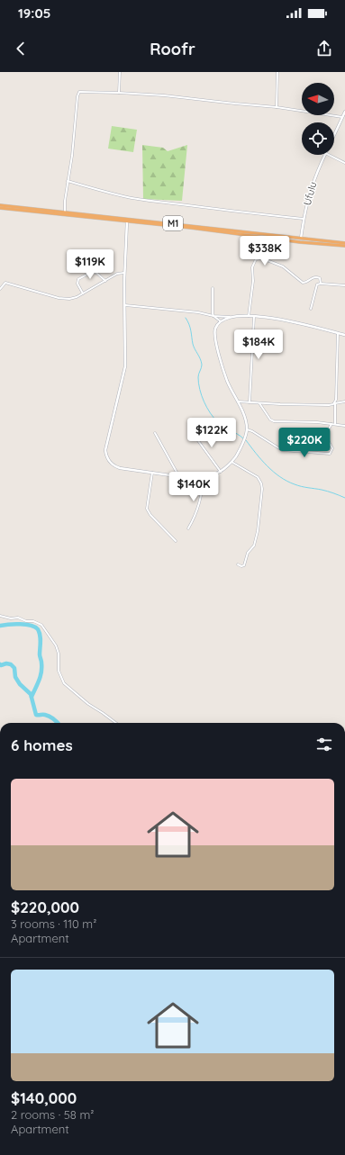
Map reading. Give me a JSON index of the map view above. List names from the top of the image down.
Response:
{
  "streets": {
    "highway": ["M1"],
    "street": ["Ufulu"]
  },
  "crossings": [
    ["Ufulu", "M1"]
  ],
  "north": "left",
  "page": {
    "status": "19:05",
    "header": "Roofr",
    "price": [
      "$338K",
      "$119K",
      "$184K",
      "$122K",
      "$220K",
      "$140K"
    ],
    "heading": "6 homes",
    "list": [
      {
        "name": "$220,000",
        "note": "3 rooms · 110 m² · Apartment"
      },
      {
        "name": "$140,000",
        "note": "2 rooms · 58 m² · Apartment"
      }
    ]
  }
}
